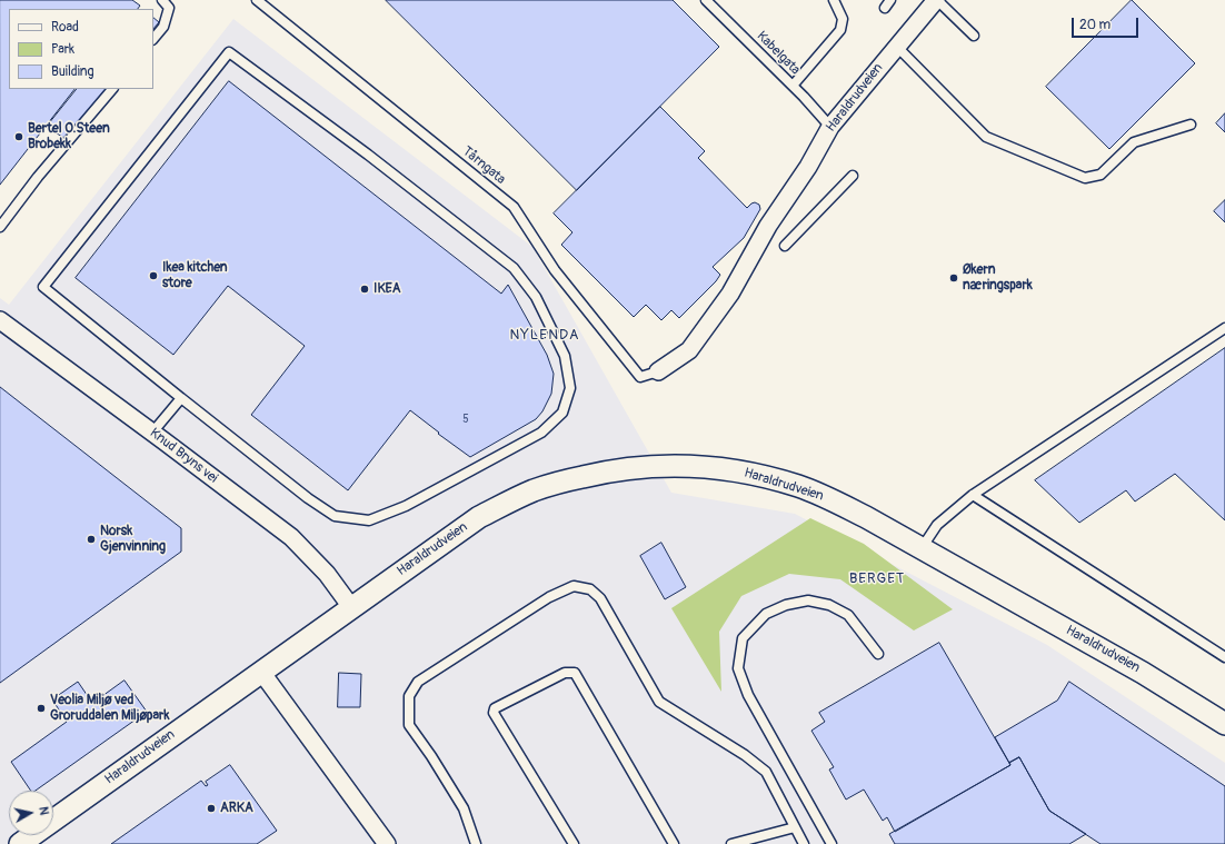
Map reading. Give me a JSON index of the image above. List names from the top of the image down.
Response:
{
  "streets": {
    "street": ["Haraldrudveien", "Knud Bryns vei"],
    "lane": ["Kabelgata", "Tårngata"]
  },
  "crossings": [
    ["Kabelgata", "Haraldrudveien"],
    ["Haraldrudveien", "Tårngata"],
    ["Haraldrudveien", "Knud Bryns vei"]
  ],
  "districts": ["NYLENDA", "BERGET"],
  "places": [
    "Bertel O.Steen Brobekk",
    "Ikea kitchen store",
    "Økern næringspark",
    "IKEA",
    "Norsk Gjenvinning",
    "Veolia Miljø ved Groruddalen Miljøpark",
    "ARKA"
  ],
  "house_numbers": ["5"],
  "legend": ["Road", "Park", "Building"],
  "scale_bar": "20 m",
  "north": "right"
}
